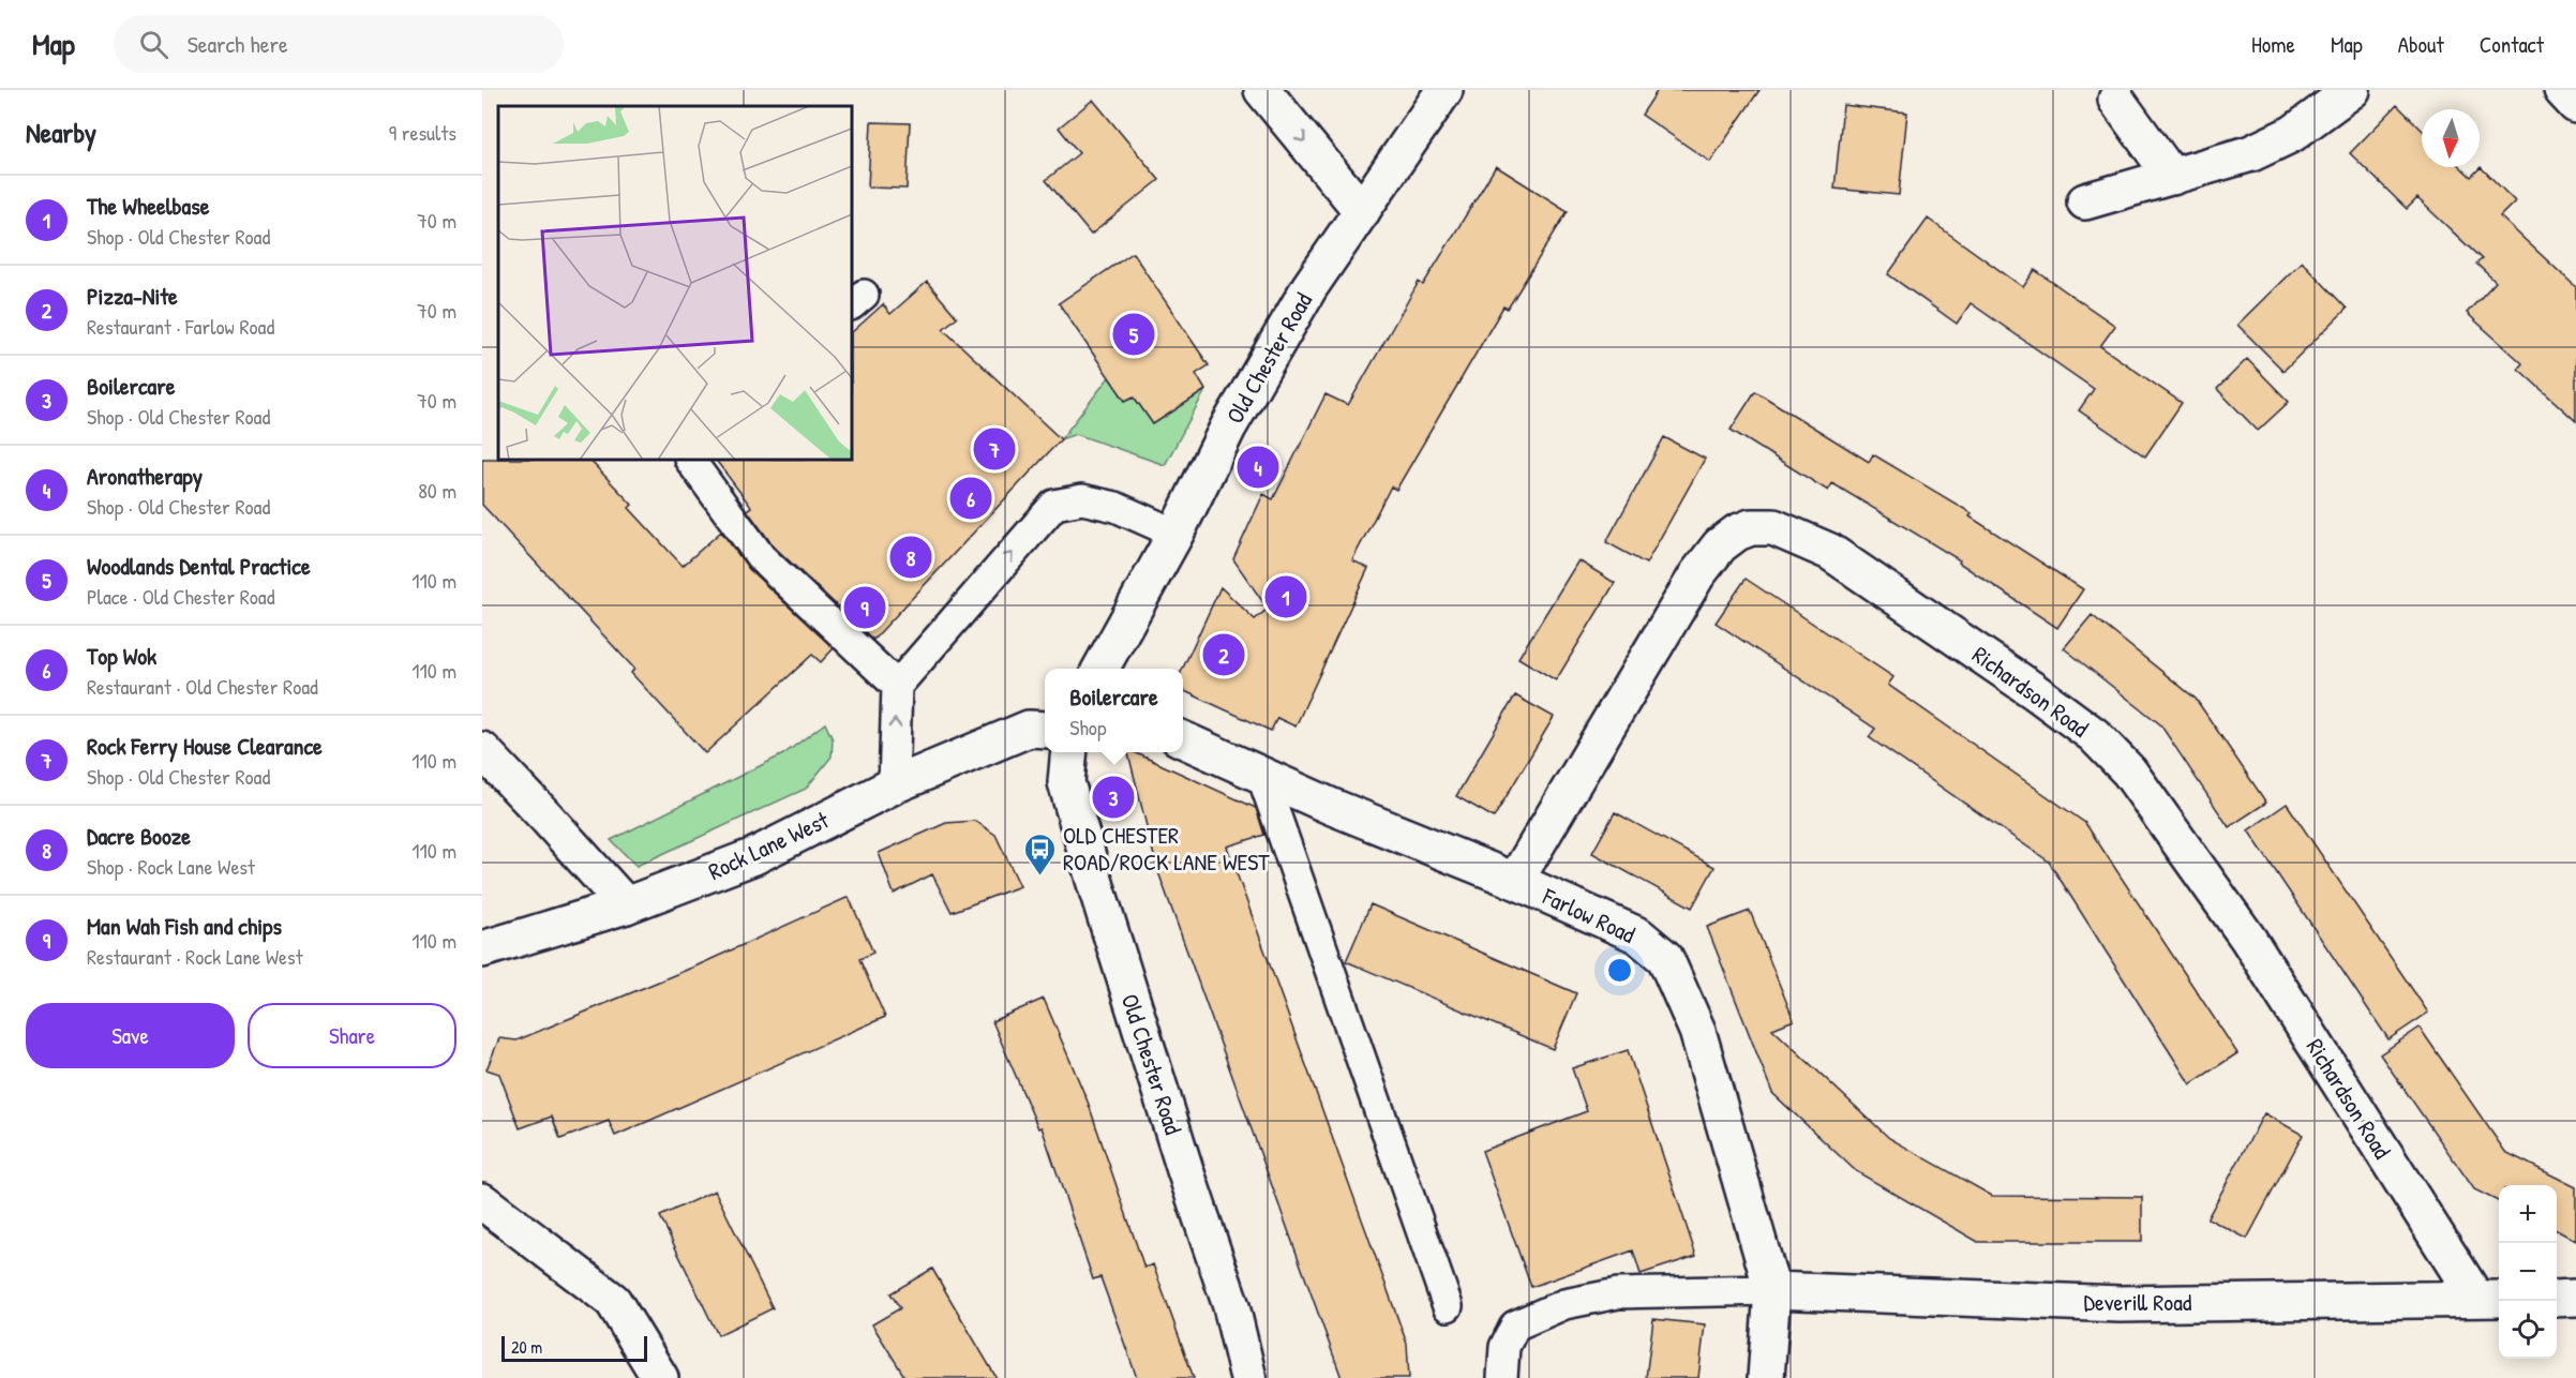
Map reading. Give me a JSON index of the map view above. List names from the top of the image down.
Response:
{
  "streets": {
    "street": [
      "Old Chester Road",
      "Richardson Road",
      "Rock Lane West",
      "Farlow Road",
      "Deverill Road"
    ]
  },
  "crossings": [
    ["Richardson Road", "Farlow Road"],
    ["Richardson Road", "Deverill Road"],
    ["Farlow Road", "Deverill Road"]
  ],
  "places": {
    "bus stop": ["OLD CHESTER ROAD/ROCK LANE WEST"]
  },
  "scale_bar": "20 m",
  "north": "bottom",
  "page": {
    "header": "Map",
    "search": "Search here",
    "nav": [
      "Home",
      "Map",
      "About",
      "Contact"
    ],
    "heading": ["Nearby", "9 results"],
    "list": [
      {
        "mark": "1",
        "name": "The Wheelbase",
        "note": "Shop · Old Chester Road",
        "value": "70 m"
      },
      {
        "mark": "2",
        "name": "Pizza-Nite",
        "note": "Restaurant · Farlow Road",
        "value": "70 m"
      },
      {
        "mark": "3",
        "name": "Boilercare",
        "note": "Shop · Old Chester Road",
        "value": "70 m"
      },
      {
        "mark": "4",
        "name": "Aronatherapy",
        "note": "Shop · Old Chester Road",
        "value": "80 m"
      },
      {
        "mark": "5",
        "name": "Woodlands Dental Practice",
        "note": "Place · Old Chester Road",
        "value": "110 m"
      },
      {
        "mark": "6",
        "name": "Top Wok",
        "note": "Restaurant · Old Chester Road",
        "value": "110 m"
      },
      {
        "mark": "7",
        "name": "Rock Ferry House Clearance",
        "note": "Shop · Old Chester Road",
        "value": "110 m"
      },
      {
        "mark": "8",
        "name": "Dacre Booze",
        "note": "Shop · Rock Lane West",
        "value": "110 m"
      },
      {
        "mark": "9",
        "name": "Man Wah Fish and chips",
        "note": "Restaurant · Rock Lane West",
        "value": "110 m"
      }
    ],
    "pins": [
      "5",
      "7",
      "4",
      "6",
      "8",
      "1",
      "9",
      "2",
      "3"
    ],
    "popup": ["Boilercare", "Shop"],
    "buttons": ["Save", "Share"],
    "map_buttons": ["+", "−"],
    "scale": "20 m"
  }
}
